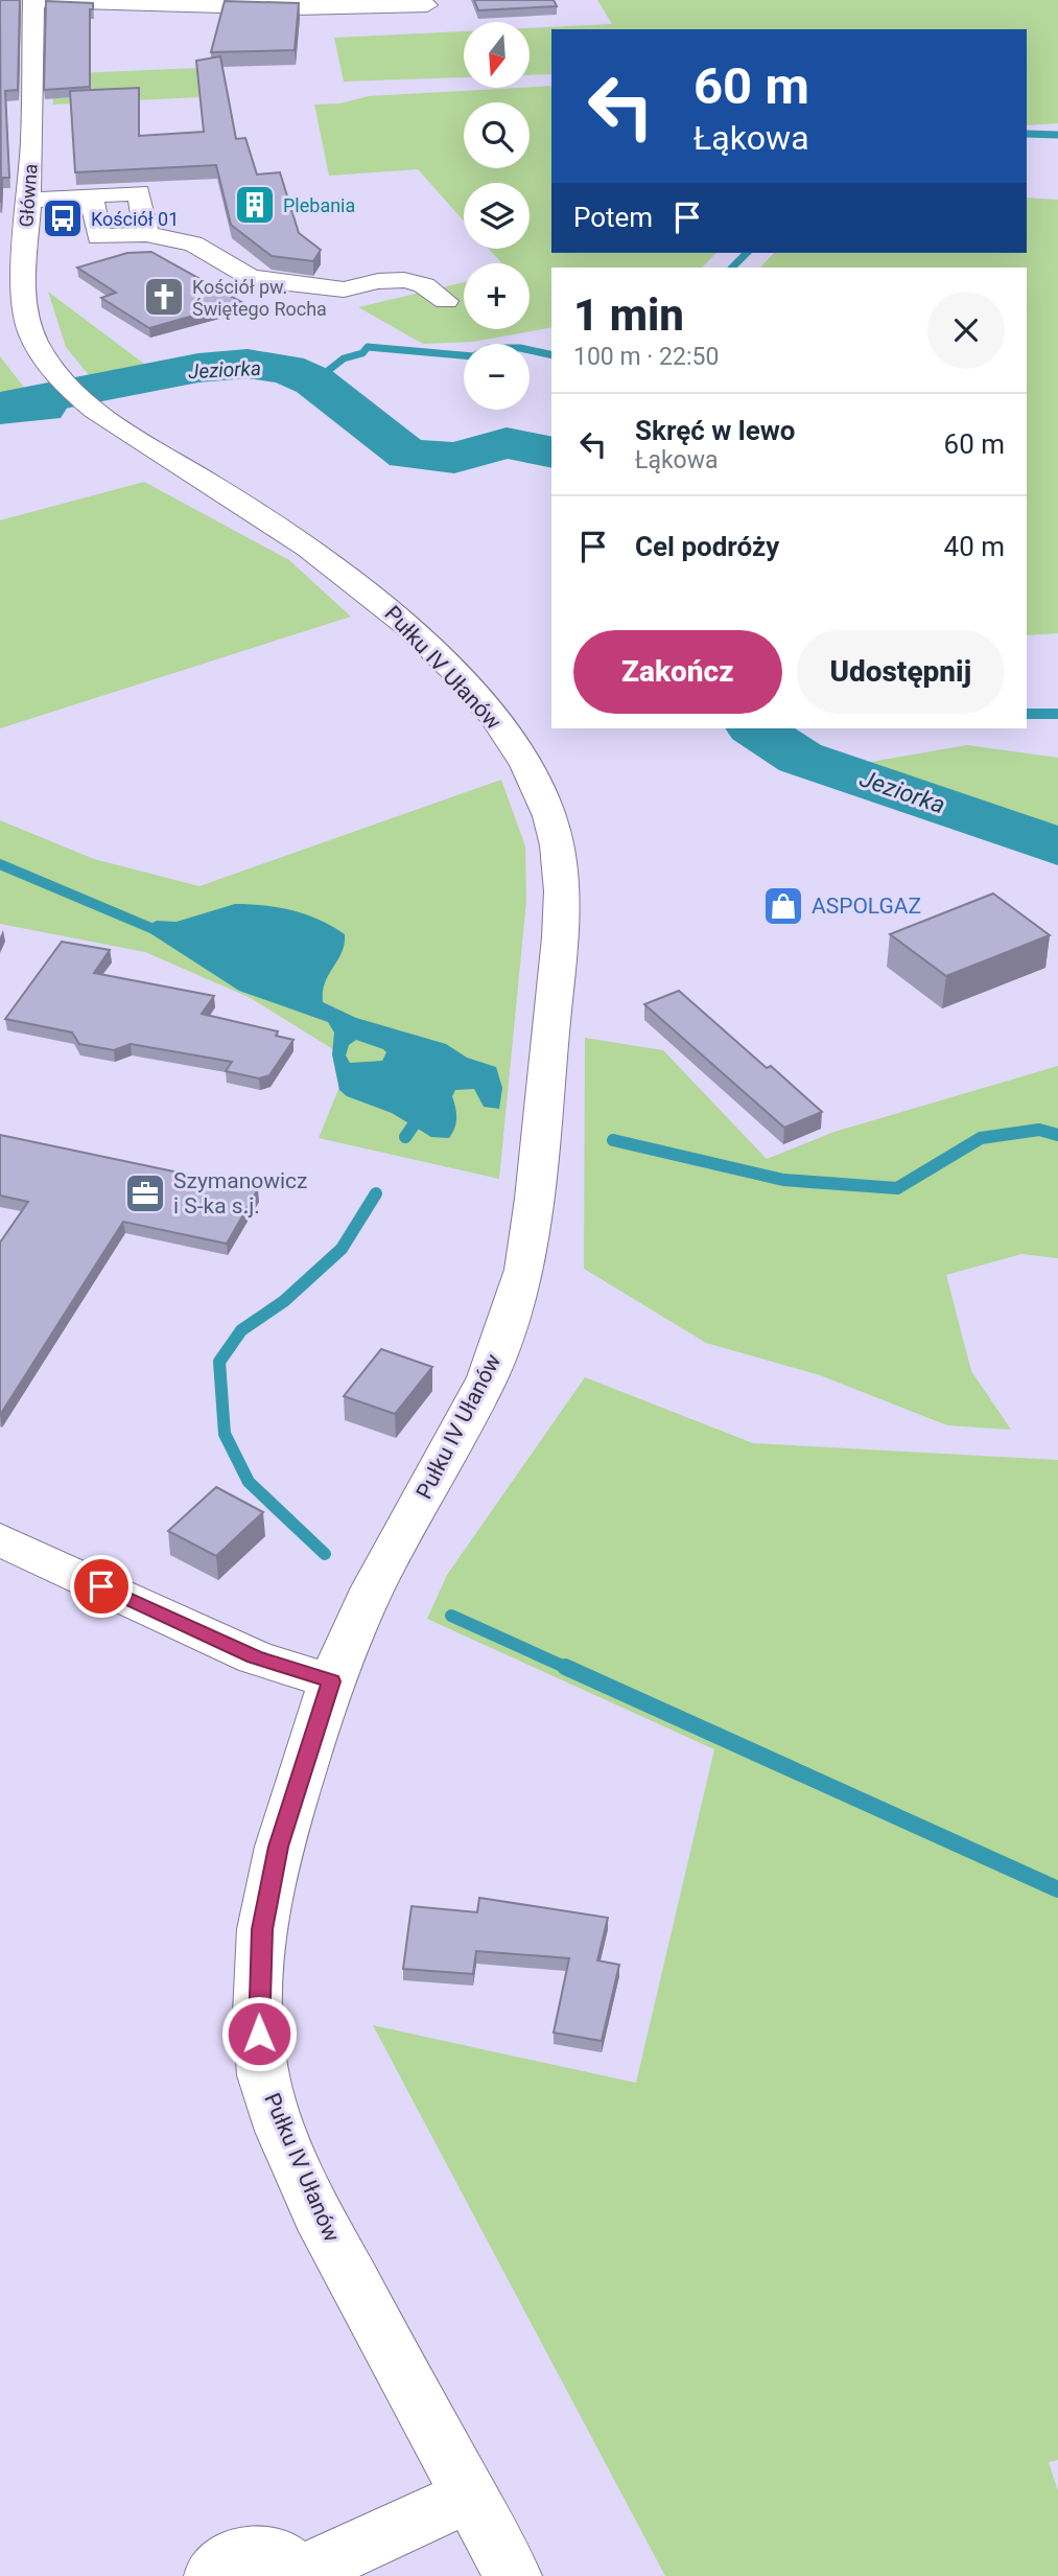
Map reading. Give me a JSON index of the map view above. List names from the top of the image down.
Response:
{
  "streets": {
    "street": ["Główna", "Pułku IV Ułanów"]
  },
  "crossings": [
    ["Główna", "Pułku IV Ułanów"]
  ],
  "water": ["Jeziorka"],
  "places": {
    "building": ["Plebania"],
    "bus stop": ["Kościół 01"],
    "church": ["Kościół pw. Świętego Rocha"],
    "shop": ["ASPOLGAZ"],
    "office": ["Szymanowicz i S-ka s.j."]
  },
  "north": "bottom",
  "page": {
    "map_buttons": ["+", "−"],
    "turn": ["60 m", "Łąkowa"],
    "then": "Potem",
    "heading": ["1 min", "100 m · 22:50"],
    "list": [
      {
        "name": "Skręć w lewo",
        "note": "Łąkowa",
        "value": "60 m"
      },
      {
        "name": "Cel podróży",
        "value": "40 m"
      }
    ],
    "buttons": ["Zakończ", "Udostępnij"]
  }
}
